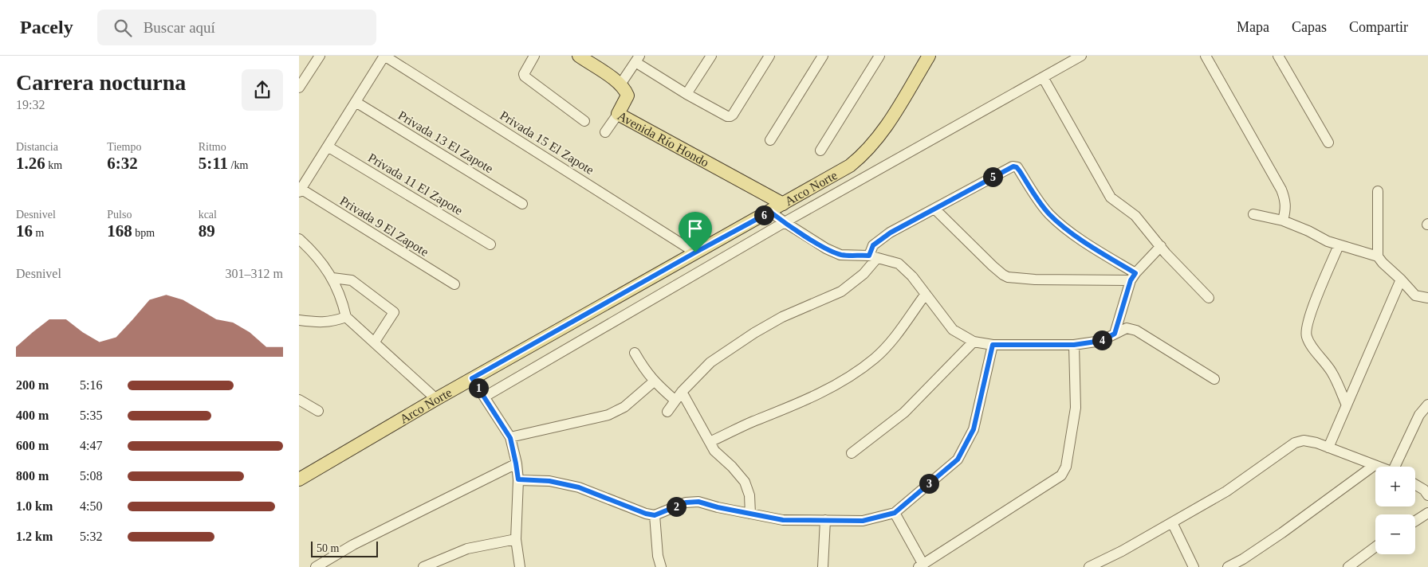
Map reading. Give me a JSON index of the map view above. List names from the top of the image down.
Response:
{
  "streets": {
    "main road": ["Avenida Río Hondo", "Arco Norte"],
    "street": [
      "Privada 13 El Zapote",
      "Privada 15 El Zapote",
      "Privada 11 El Zapote",
      "Privada 9 El Zapote"
    ]
  },
  "crossings": [
    ["Avenida Río Hondo", "Arco Norte"],
    ["Privada 15 El Zapote", "Arco Norte"]
  ],
  "scale_bar": "50 m",
  "page": {
    "header": "Pacely",
    "search": "Buscar aquí",
    "nav": ["Mapa", "Capas", "Compartir"],
    "heading": ["Carrera nocturna", "19:32"],
    "stats": [
      ["Distancia", "1.26 km"],
      ["Tiempo", "6:32"],
      ["Ritmo", "5:11 /km"],
      ["Desnivel", "16 m"],
      ["Pulso", "168 bpm"],
      ["kcal", "89"]
    ],
    "pins": [
      "5",
      "6",
      "4",
      "1",
      "3",
      "2"
    ],
    "chart": ["Desnivel", "301–312 m"],
    "list": [
      {
        "name": "200 m",
        "note": "5:16"
      },
      {
        "name": "400 m",
        "note": "5:35"
      },
      {
        "name": "600 m",
        "note": "4:47"
      },
      {
        "name": "800 m",
        "note": "5:08"
      },
      {
        "name": "1.0 km",
        "note": "4:50"
      },
      {
        "name": "1.2 km",
        "note": "5:32"
      }
    ],
    "map_buttons": ["+", "−"],
    "scale": "50 m"
  }
}
